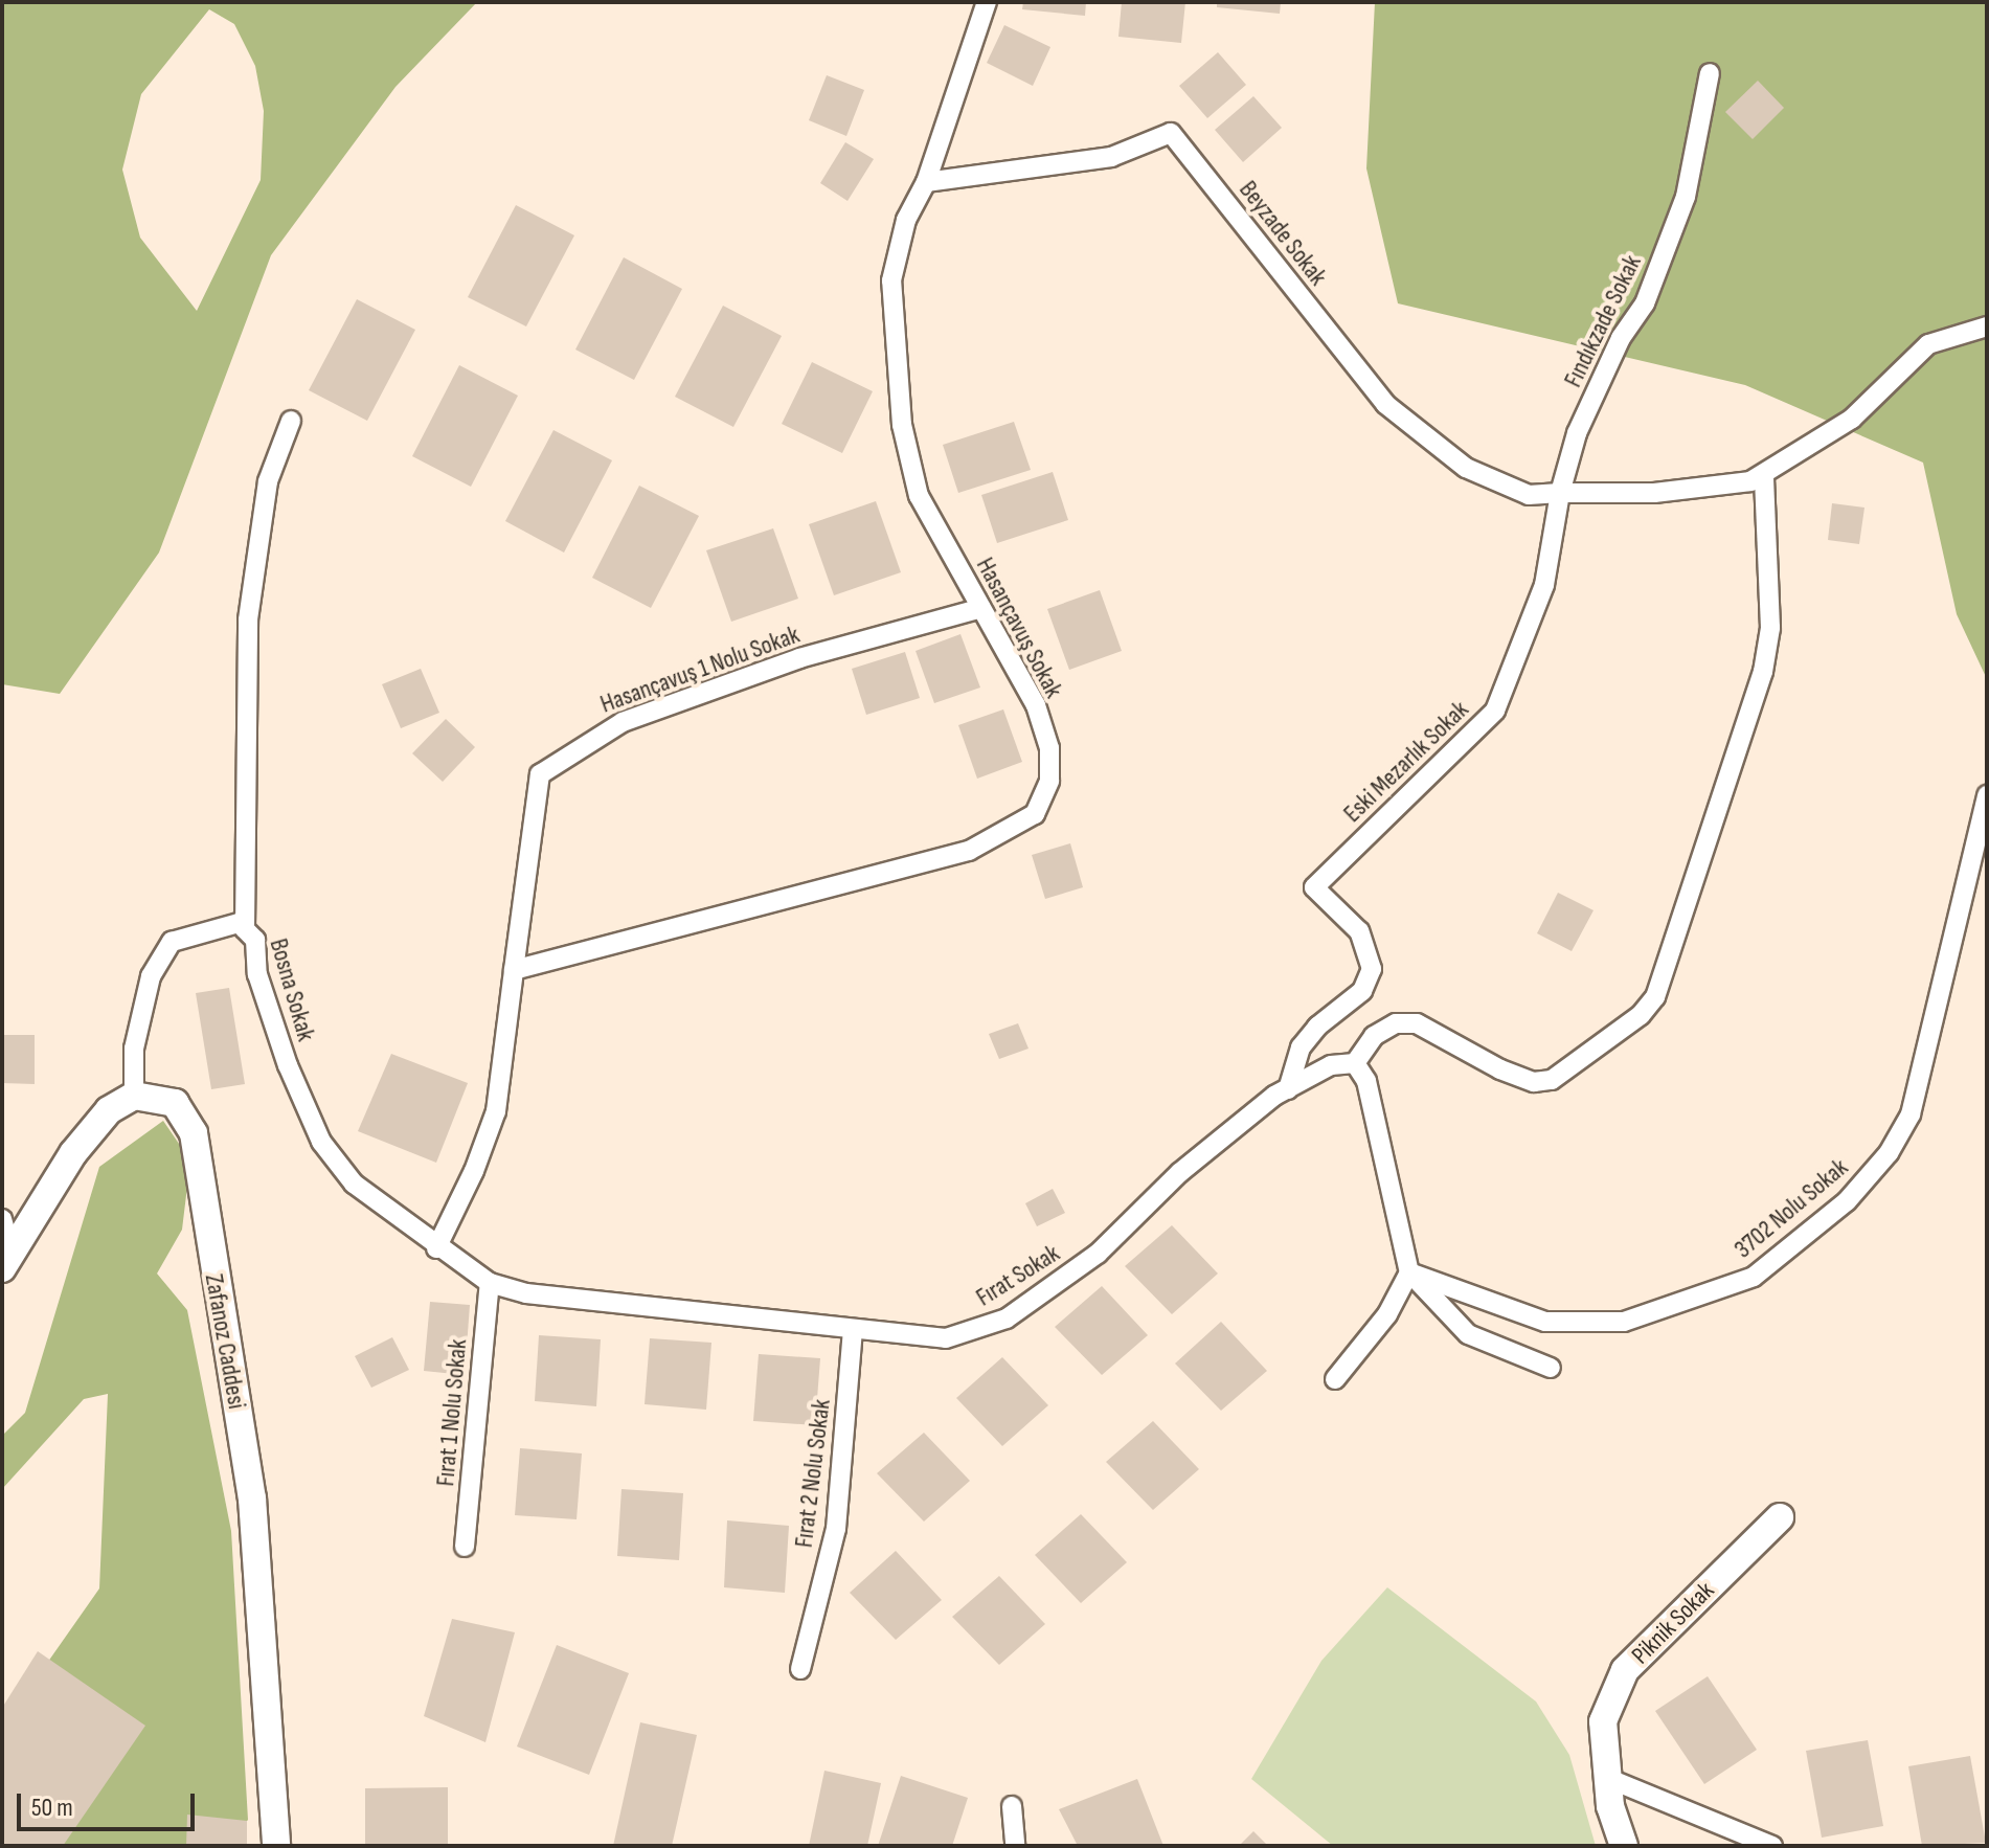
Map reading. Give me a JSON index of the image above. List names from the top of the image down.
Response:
{
  "streets": {
    "street": [
      "Beyzade Sokak",
      "Fındıkzade Sokak",
      "Hasançavuş Sokak",
      "Hasançavuş 1 Nolu Sokak",
      "Eski Mezarlık Sokak",
      "Bosna Sokak",
      "3702 Nolu Sokak",
      "Fırat Sokak",
      "Zafanoz Caddesi",
      "Fırat 1 Nolu Sokak",
      "Fırat 2 Nolu Sokak",
      "Piknik Sokak"
    ]
  },
  "crossings": [
    ["Beyzade Sokak", "Fındıkzade Sokak"],
    ["Beyzade Sokak", "Hasançavuş Sokak"],
    ["Beyzade Sokak", "Eski Mezarlık Sokak"],
    ["Fındıkzade Sokak", "Eski Mezarlık Sokak"],
    ["Hasançavuş Sokak", "Hasançavuş 1 Nolu Sokak"],
    ["Eski Mezarlık Sokak", "Fırat Sokak"],
    ["Bosna Sokak", "Fırat Sokak"],
    ["Bosna Sokak", "Zafanoz Caddesi"],
    ["Fırat Sokak", "Fırat 1 Nolu Sokak"],
    ["Fırat Sokak", "Fırat 2 Nolu Sokak"]
  ],
  "scale_bar": "50 m"
}
